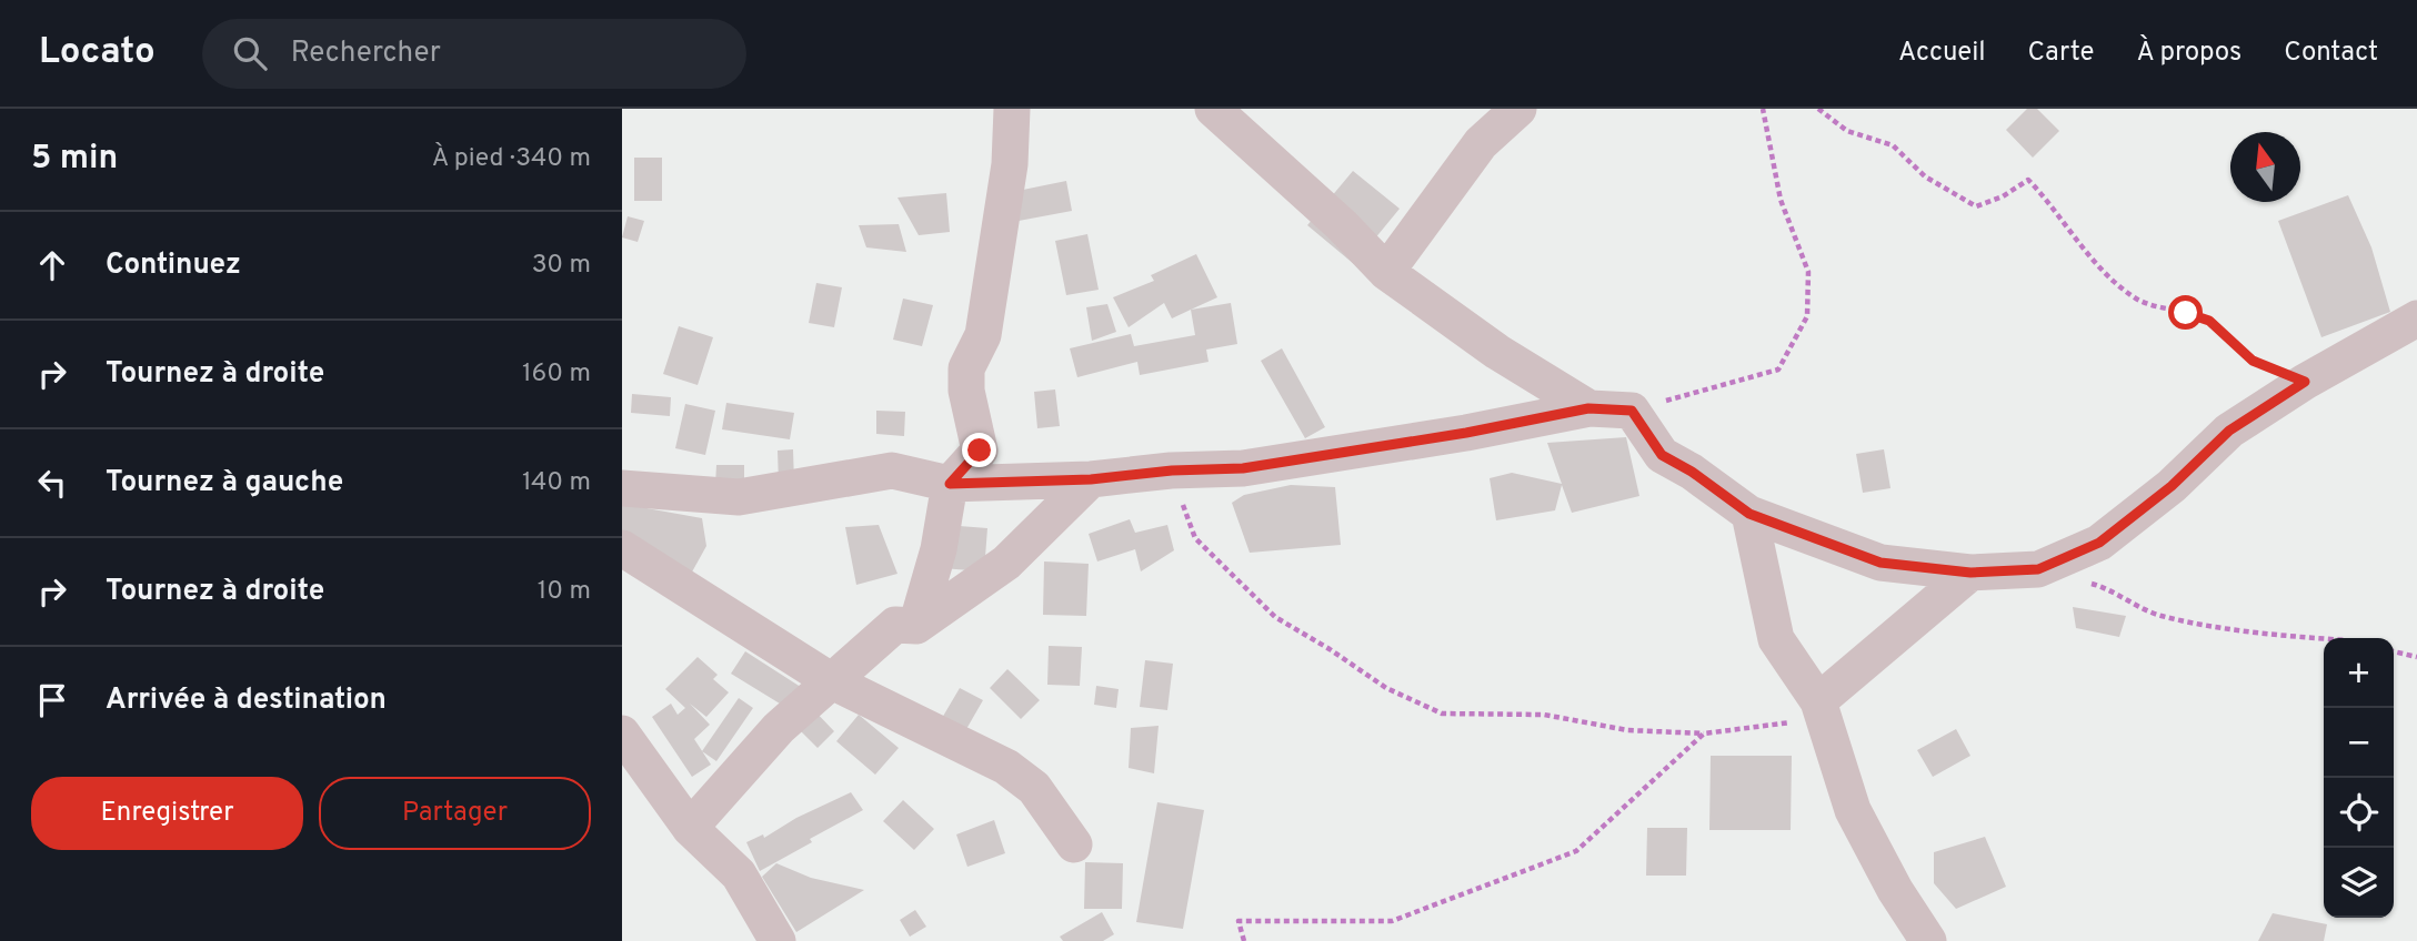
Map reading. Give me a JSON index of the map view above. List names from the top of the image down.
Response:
{
  "north": "top",
  "page": {
    "header": "Locato",
    "search": "Rechercher",
    "nav": [
      "Accueil",
      "Carte",
      "À propos",
      "Contact"
    ],
    "heading": ["5 min", "À pied · 340 m"],
    "list": [
      ["Continuez", "30 m"],
      ["Tournez à droite", "160 m"],
      ["Tournez à gauche", "140 m"],
      ["Tournez à droite", "10 m"],
      "Arrivée à destination"
    ],
    "map_buttons": ["+", "−"],
    "buttons": ["Enregistrer", "Partager"]
  }
}
